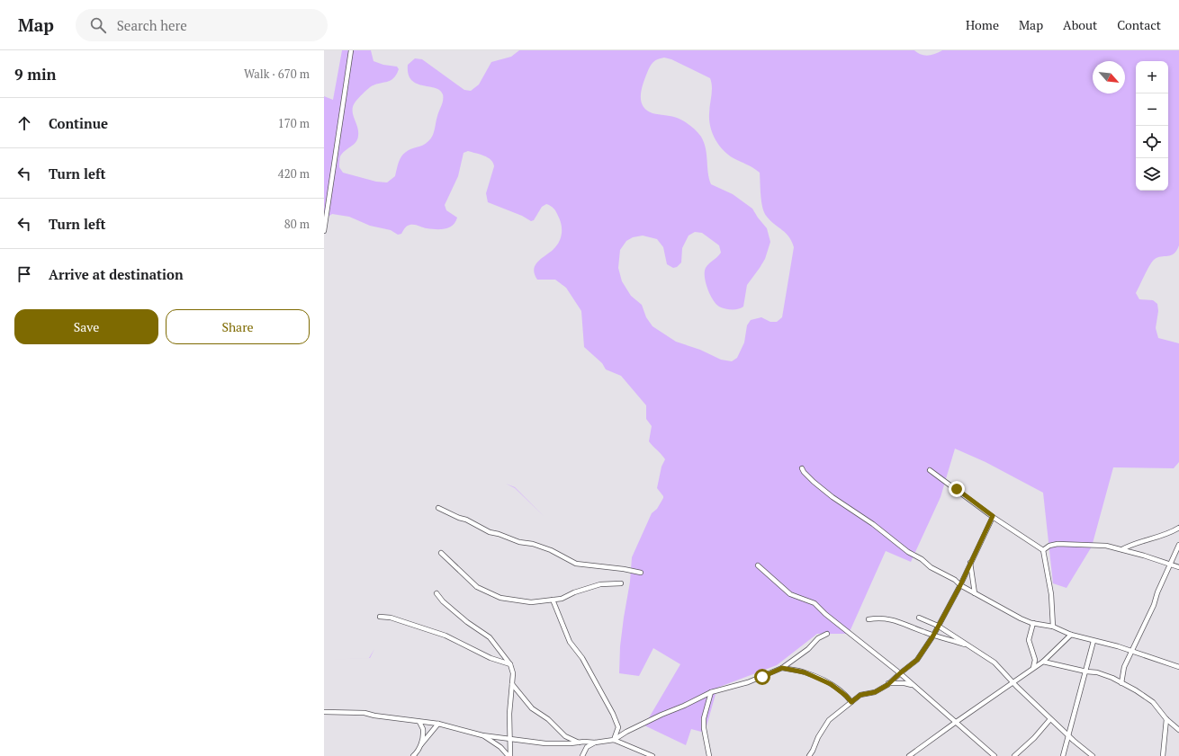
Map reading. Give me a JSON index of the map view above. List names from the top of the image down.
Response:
{
  "north": "bottom right",
  "page": {
    "header": "Map",
    "search": "Search here",
    "nav": [
      "Home",
      "Map",
      "About",
      "Contact"
    ],
    "heading": ["9 min", "Walk · 670 m"],
    "map_buttons": ["+", "−"],
    "list": [
      ["Continue", "170 m"],
      ["Turn left", "420 m"],
      ["Turn left", "80 m"],
      "Arrive at destination"
    ],
    "buttons": ["Save", "Share"]
  }
}
